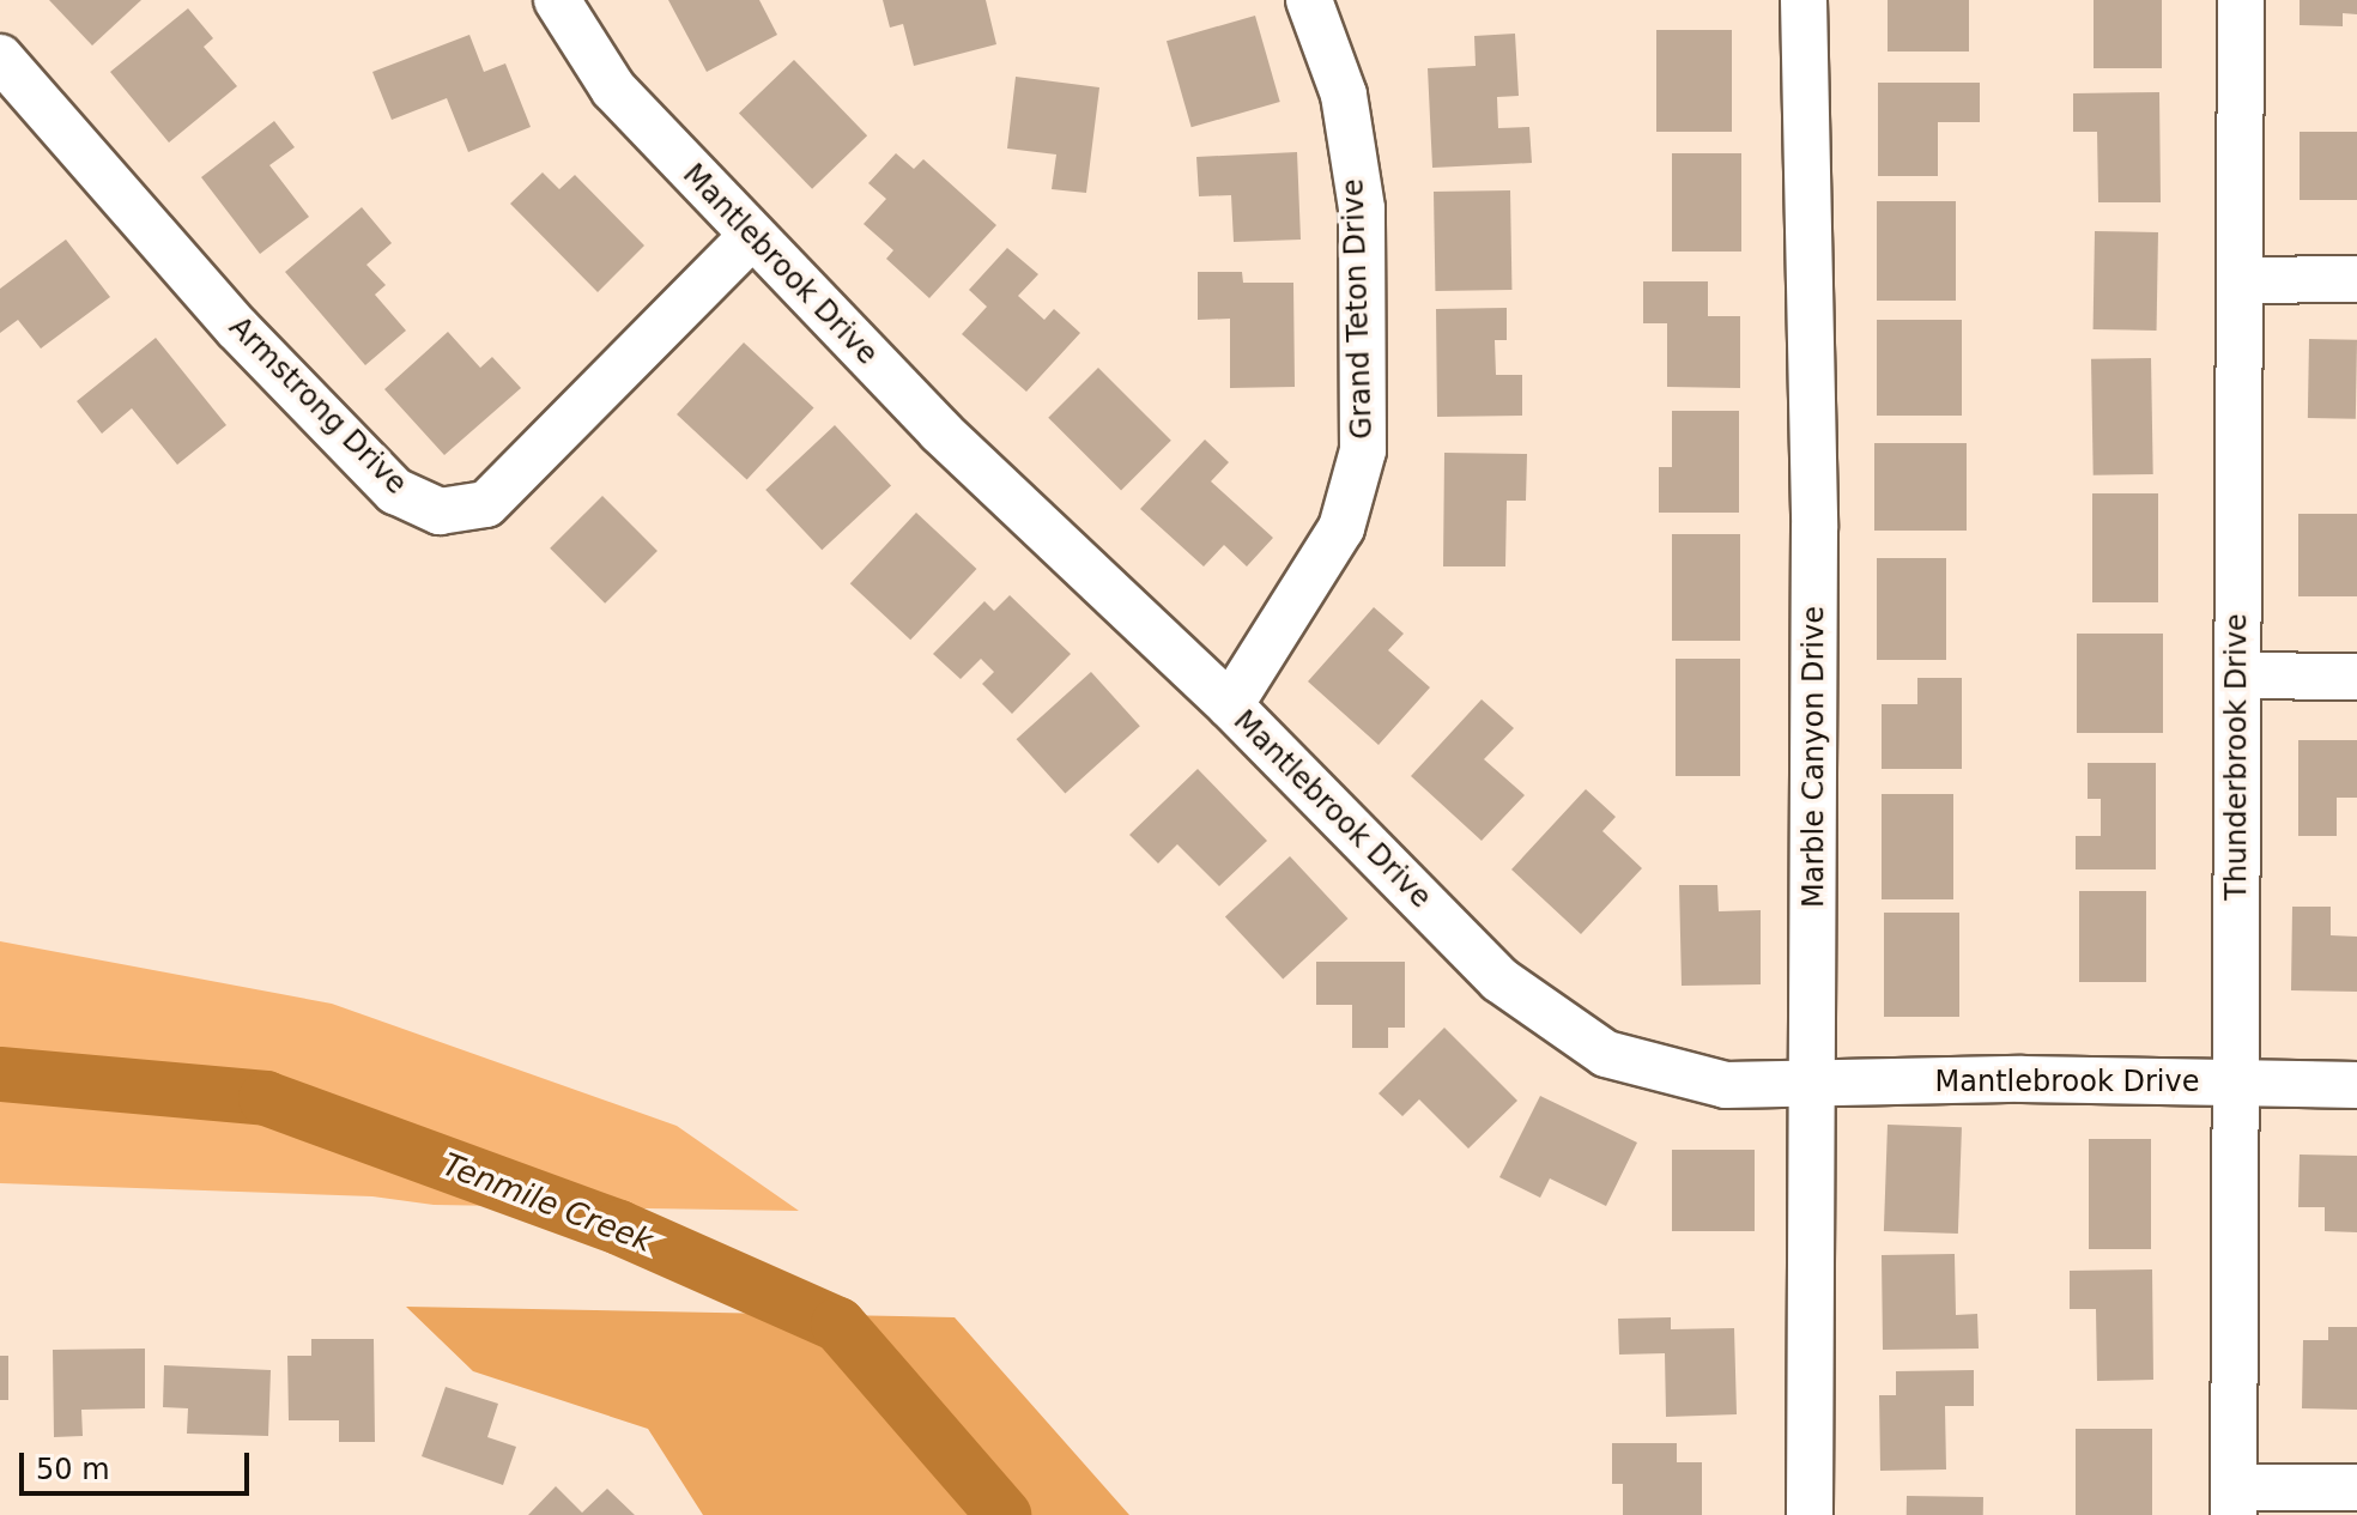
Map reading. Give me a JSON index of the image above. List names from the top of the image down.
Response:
{
  "streets": {
    "street": [
      "Mantlebrook Drive",
      "Grand Teton Drive",
      "Armstrong Drive",
      "Marble Canyon Drive",
      "Thunderbrook Drive"
    ]
  },
  "crossings": [
    ["Mantlebrook Drive", "Grand Teton Drive"],
    ["Mantlebrook Drive", "Armstrong Drive"],
    ["Mantlebrook Drive", "Marble Canyon Drive"],
    ["Mantlebrook Drive", "Thunderbrook Drive"]
  ],
  "water": ["Tenmile Creek"],
  "scale_bar": "50 m"
}
